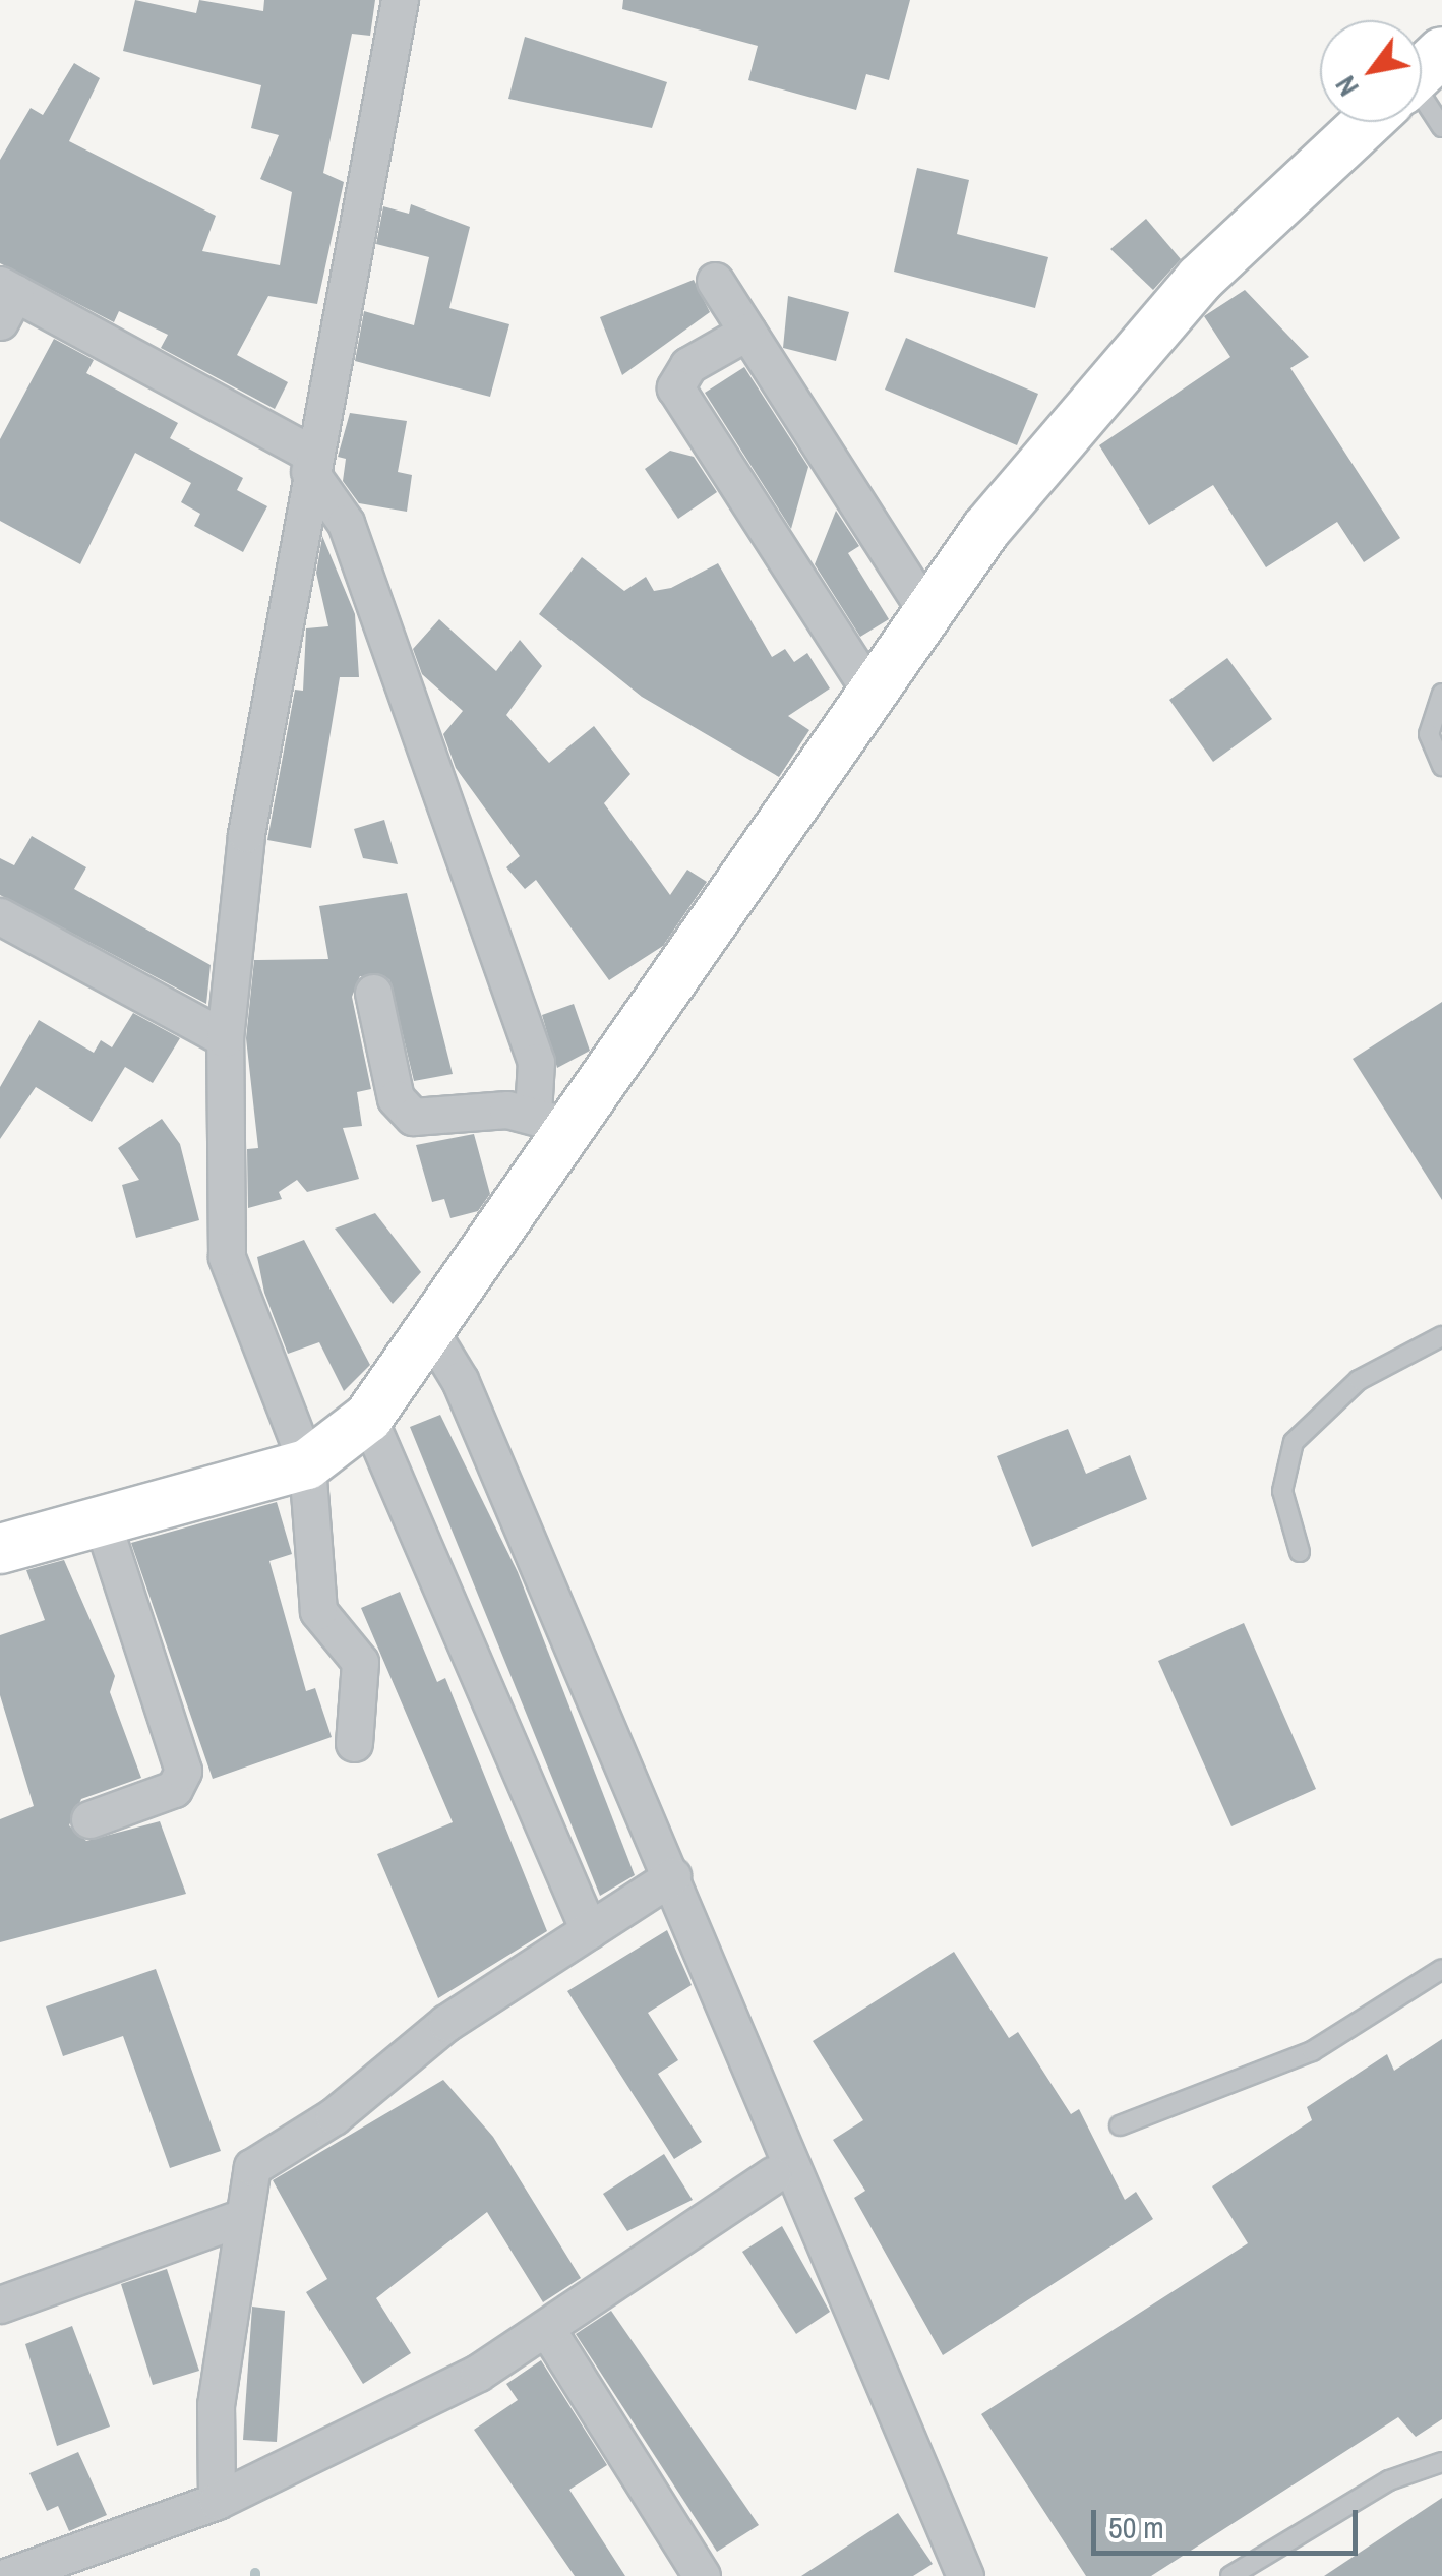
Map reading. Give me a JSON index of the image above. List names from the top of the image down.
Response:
{
  "scale_bar": "50 m",
  "north": "bottom left"
}
